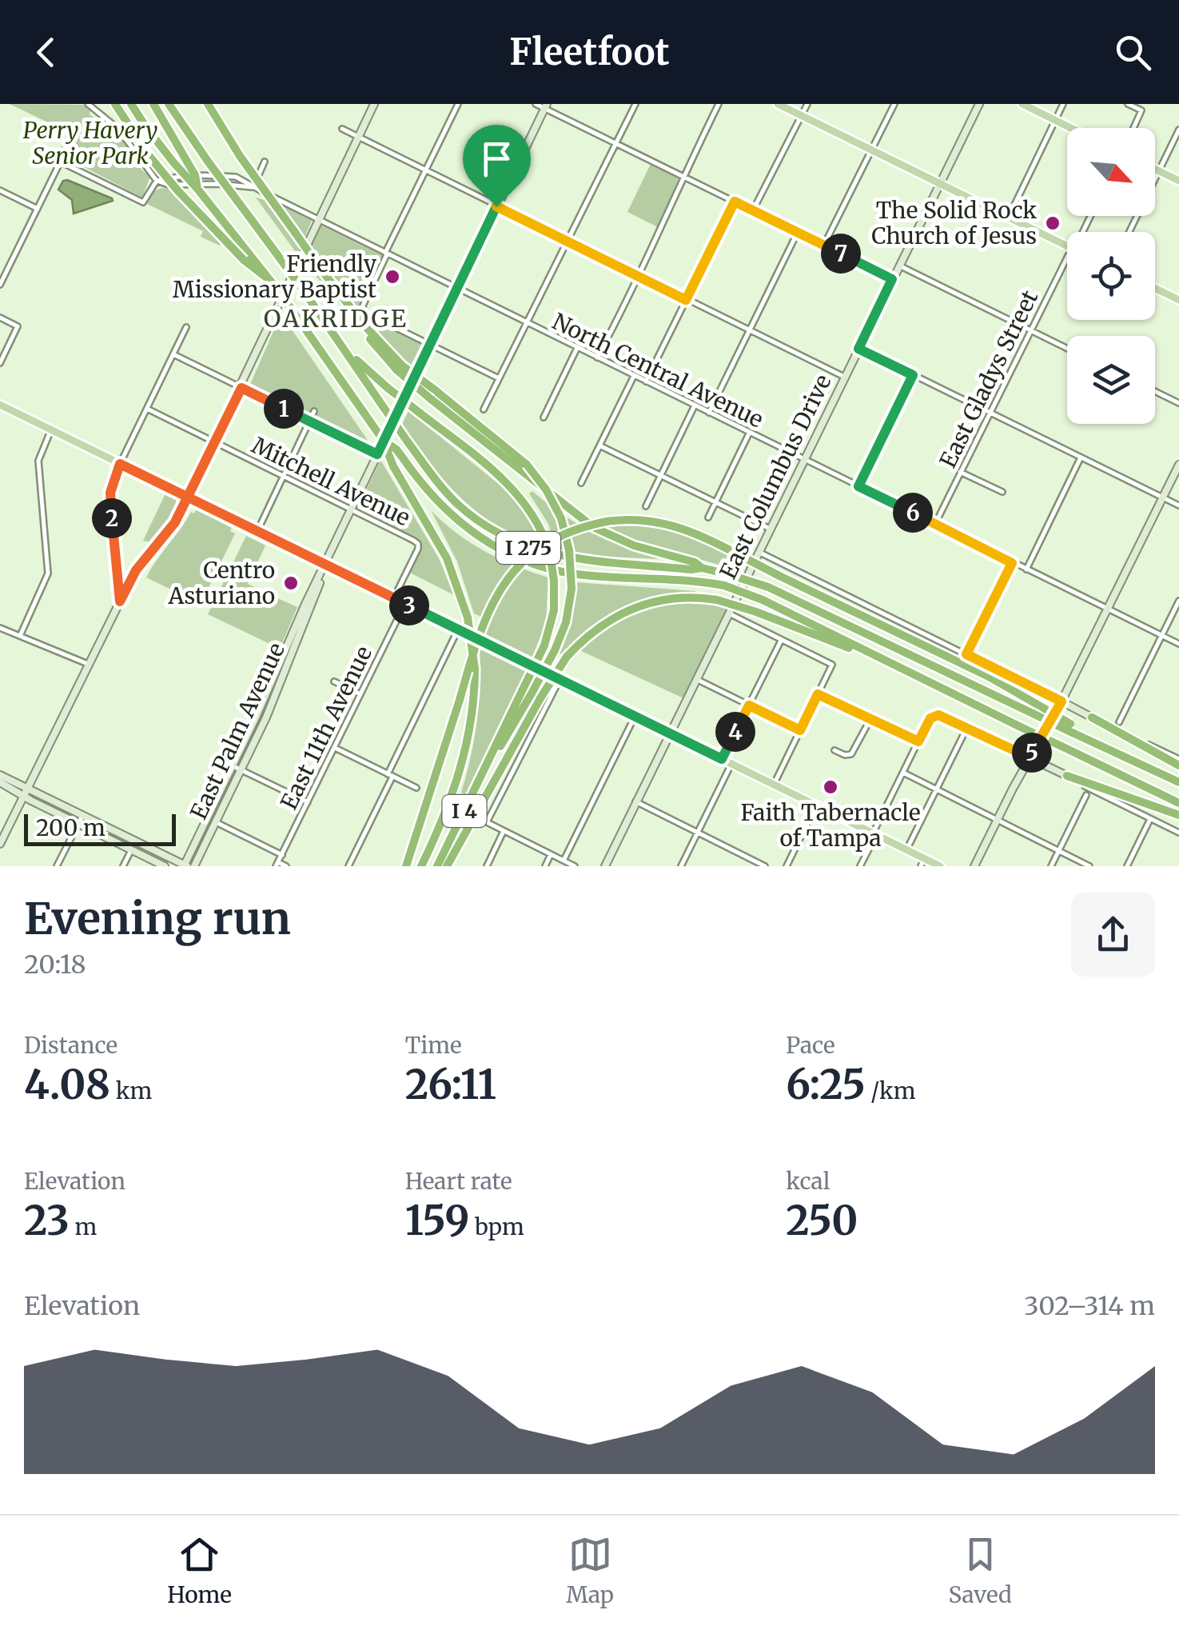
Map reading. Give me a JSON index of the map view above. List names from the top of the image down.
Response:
{
  "streets": {
    "highway": ["I 275", "I 4"],
    "street": [
      "North Central Avenue",
      "East Gladys Street",
      "East Columbus Drive",
      "Mitchell Avenue",
      "East 11th Avenue",
      "East Palm Avenue"
    ]
  },
  "crossings": [
    ["North Central Avenue", "East Gladys Street"],
    ["North Central Avenue", "East Columbus Drive"],
    ["North Central Avenue", "East Palm Avenue"],
    ["Mitchell Avenue", "East Palm Avenue"]
  ],
  "districts": ["OAKRIDGE"],
  "parks": ["Perry Havery Senior Park"],
  "places": [
    "The Solid Rock Church of Jesus",
    "Friendly Missionary Baptist",
    "Centro Asturiano",
    "Faith Tabernacle of Tampa"
  ],
  "scale_bar": "200 m",
  "north": "bottom right",
  "page": {
    "header": "Fleetfoot",
    "pins": [
      "7",
      "1",
      "6",
      "2",
      "3",
      "4",
      "5"
    ],
    "scale": "200 m",
    "heading": ["Evening run", "20:18"],
    "stats": [
      ["Distance", "4.08 km"],
      ["Time", "26:11"],
      ["Pace", "6:25 /km"],
      ["Elevation", "23 m"],
      ["Heart rate", "159 bpm"],
      ["kcal", "250"]
    ],
    "chart": ["Elevation", "302–314 m"],
    "tabs": ["Home", "Map", "Saved"]
  }
}
